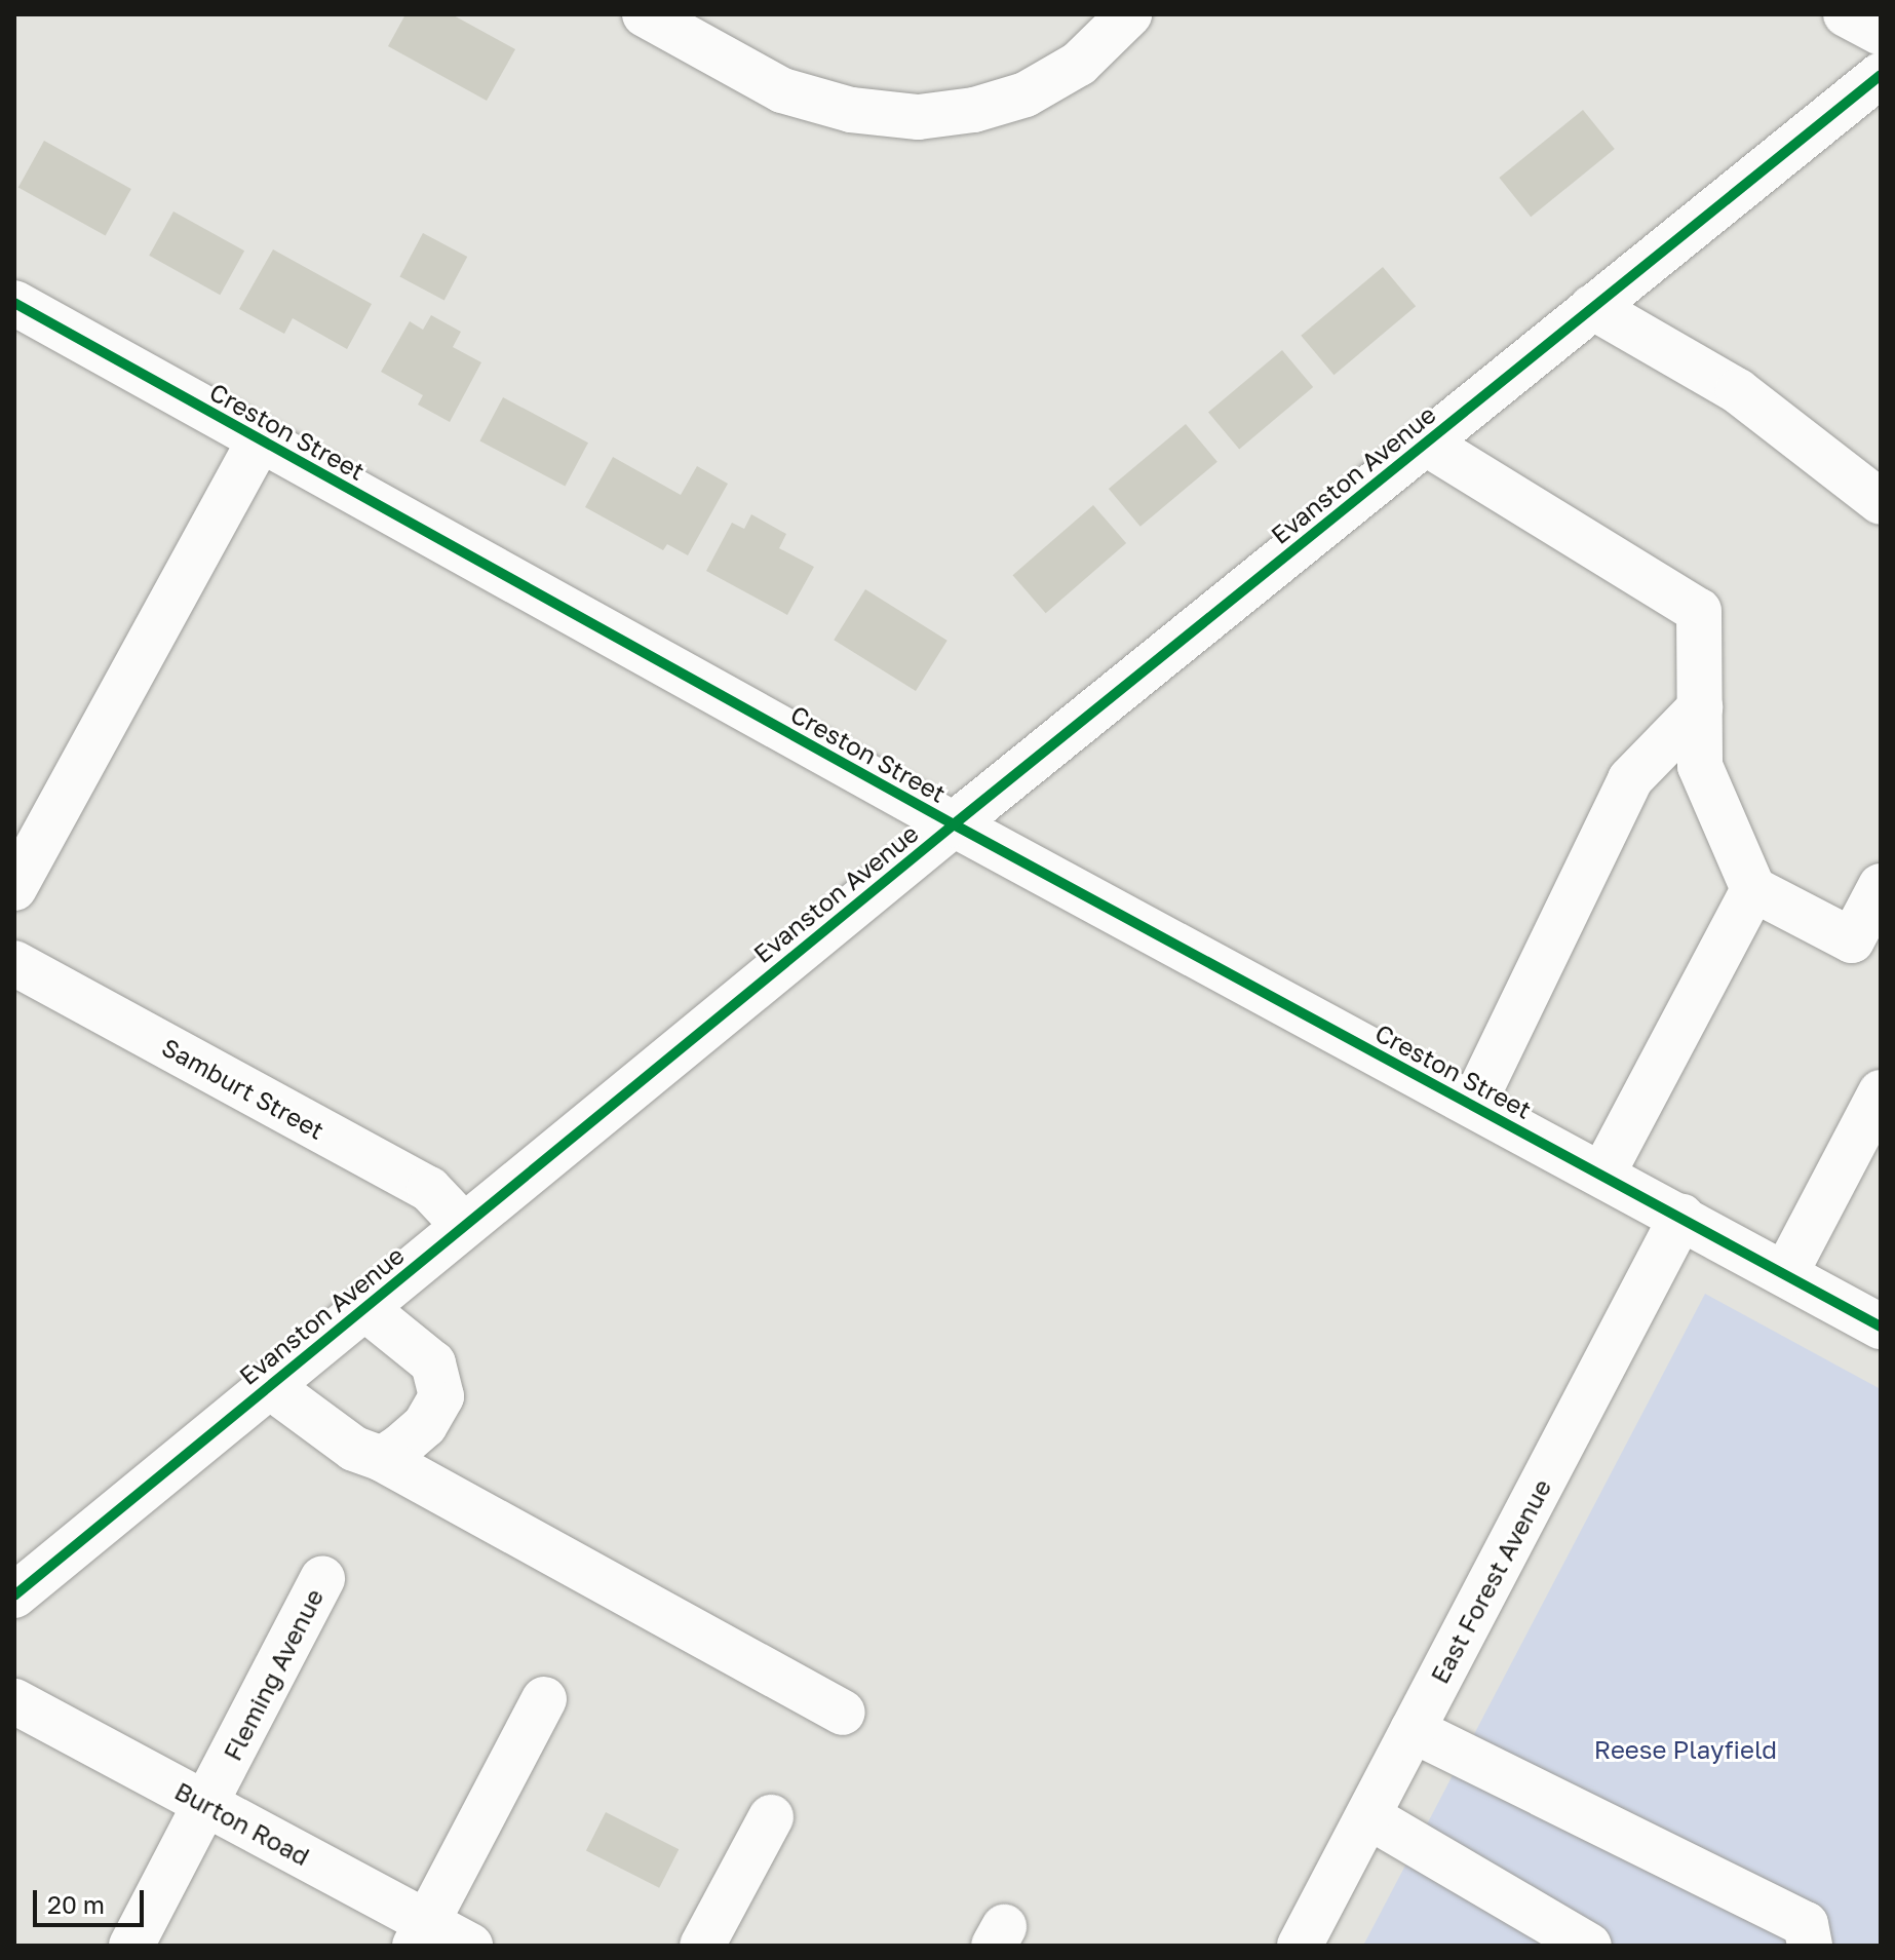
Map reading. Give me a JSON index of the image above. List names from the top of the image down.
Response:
{
  "streets": {
    "street": [
      "Creston Street",
      "Evanston Avenue",
      "Samburt Street",
      "East Forest Avenue",
      "Fleming Avenue",
      "Burton Road"
    ]
  },
  "crossings": [
    ["Creston Street", "Evanston Avenue"],
    ["Creston Street", "East Forest Avenue"],
    ["Evanston Avenue", "Samburt Street"],
    ["Fleming Avenue", "Burton Road"]
  ],
  "parks": ["Reese Playfield"],
  "scale_bar": "20 m"
}
